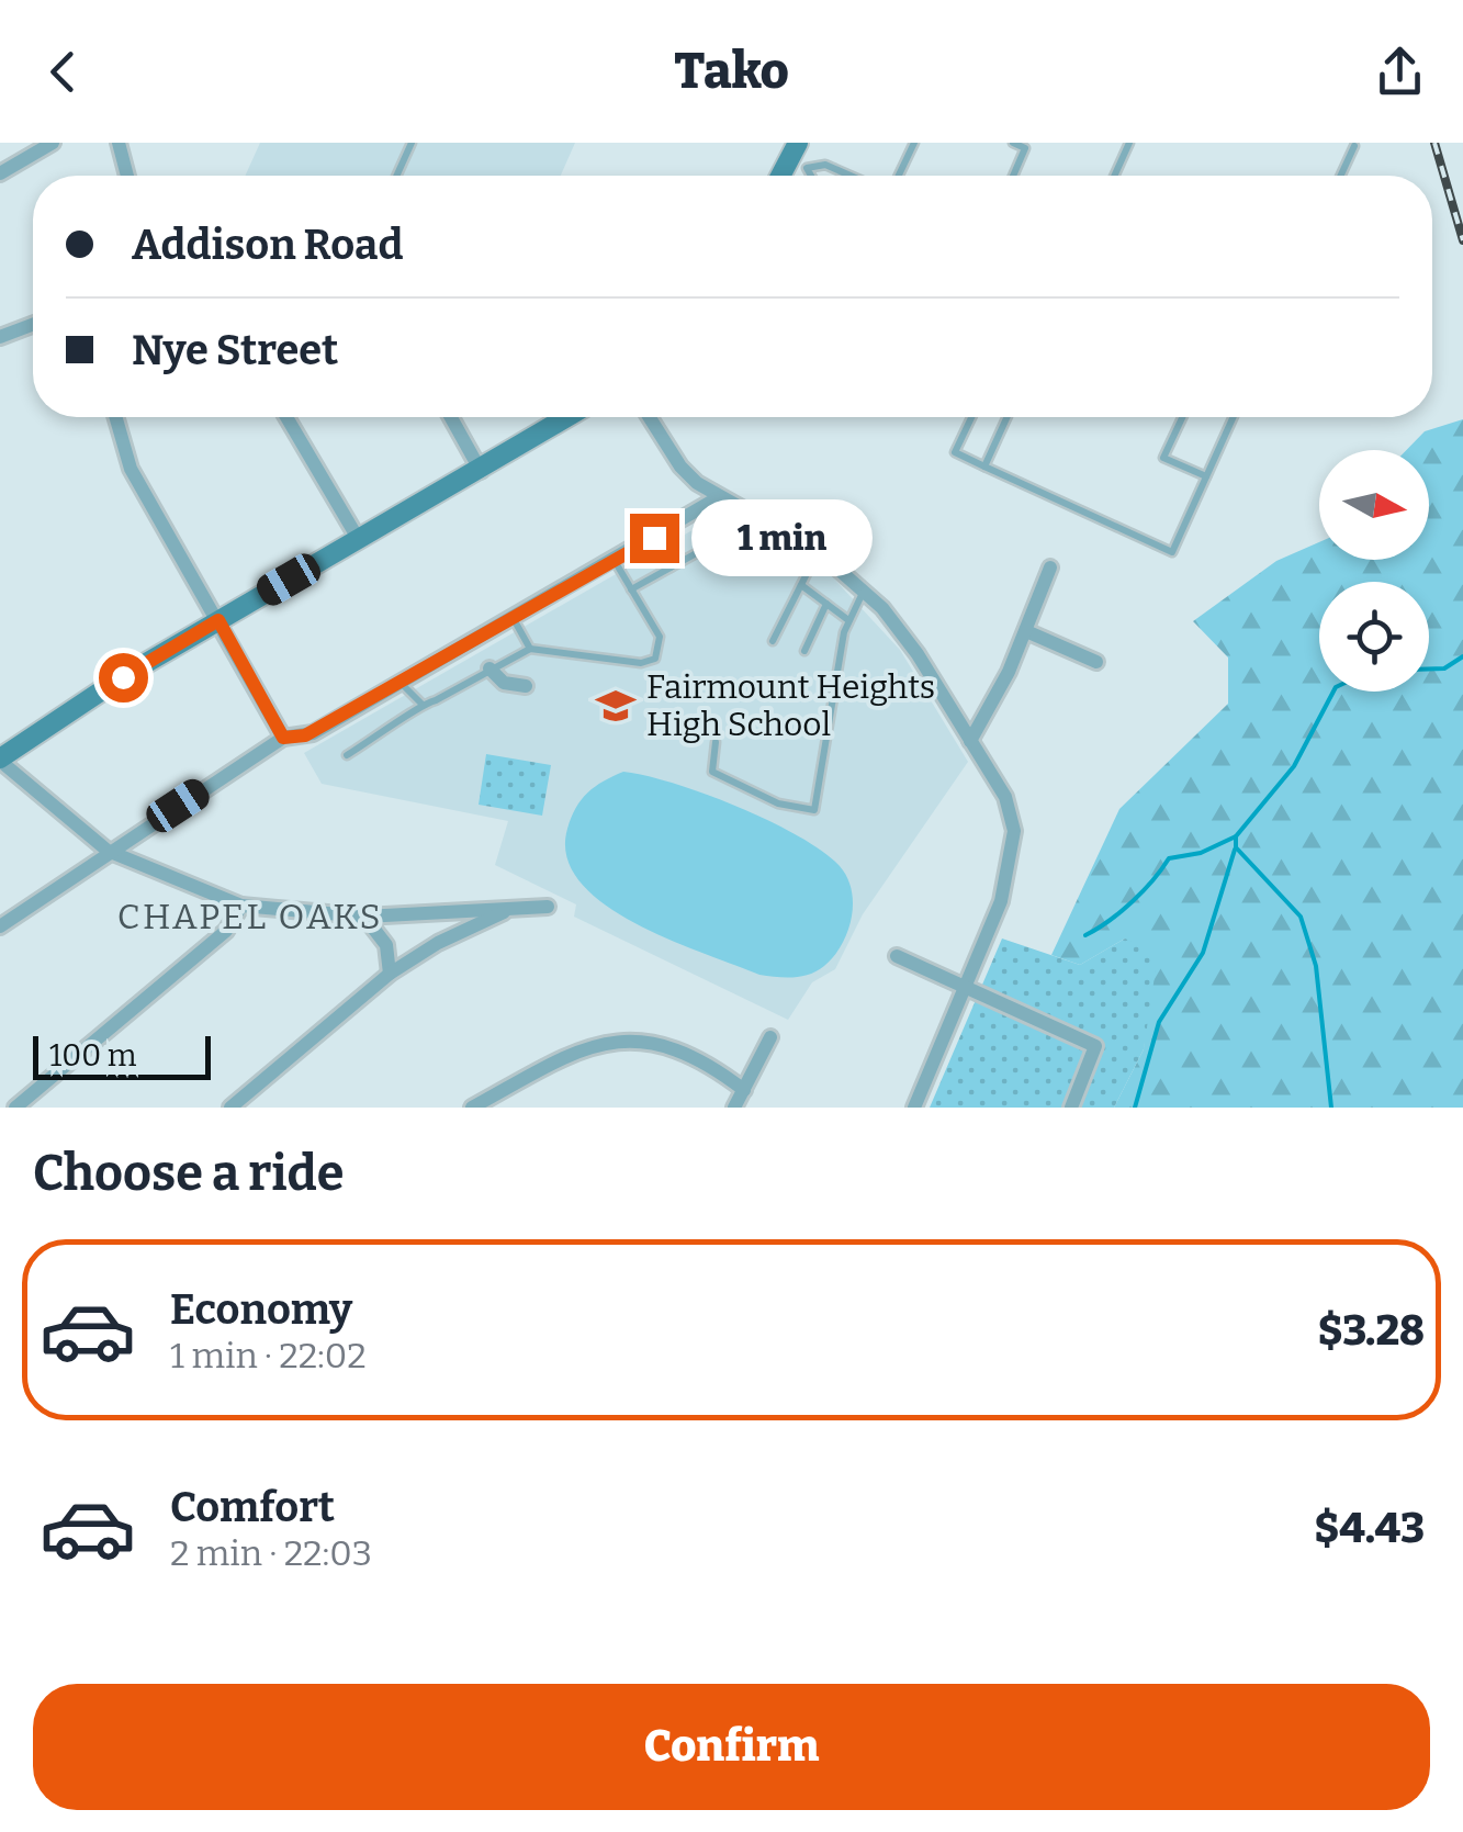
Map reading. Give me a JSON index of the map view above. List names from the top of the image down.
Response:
{
  "districts": ["CHAPEL OAKS"],
  "places": {
    "school or university": ["Fairmount Heights High School"]
  },
  "scale_bar": "100 m",
  "north": "right",
  "page": {
    "header": "Tako",
    "banner": ["Addison Road", "Nye Street"],
    "bubble": "1 min",
    "scale": "100 m",
    "heading": "Choose a ride",
    "list": [
      {
        "name": "Economy",
        "note": "1 min · 22:02",
        "value": "$3.28"
      },
      {
        "name": "Comfort",
        "note": "2 min · 22:03",
        "value": "$4.43"
      }
    ],
    "buttons": "Confirm"
  }
}
